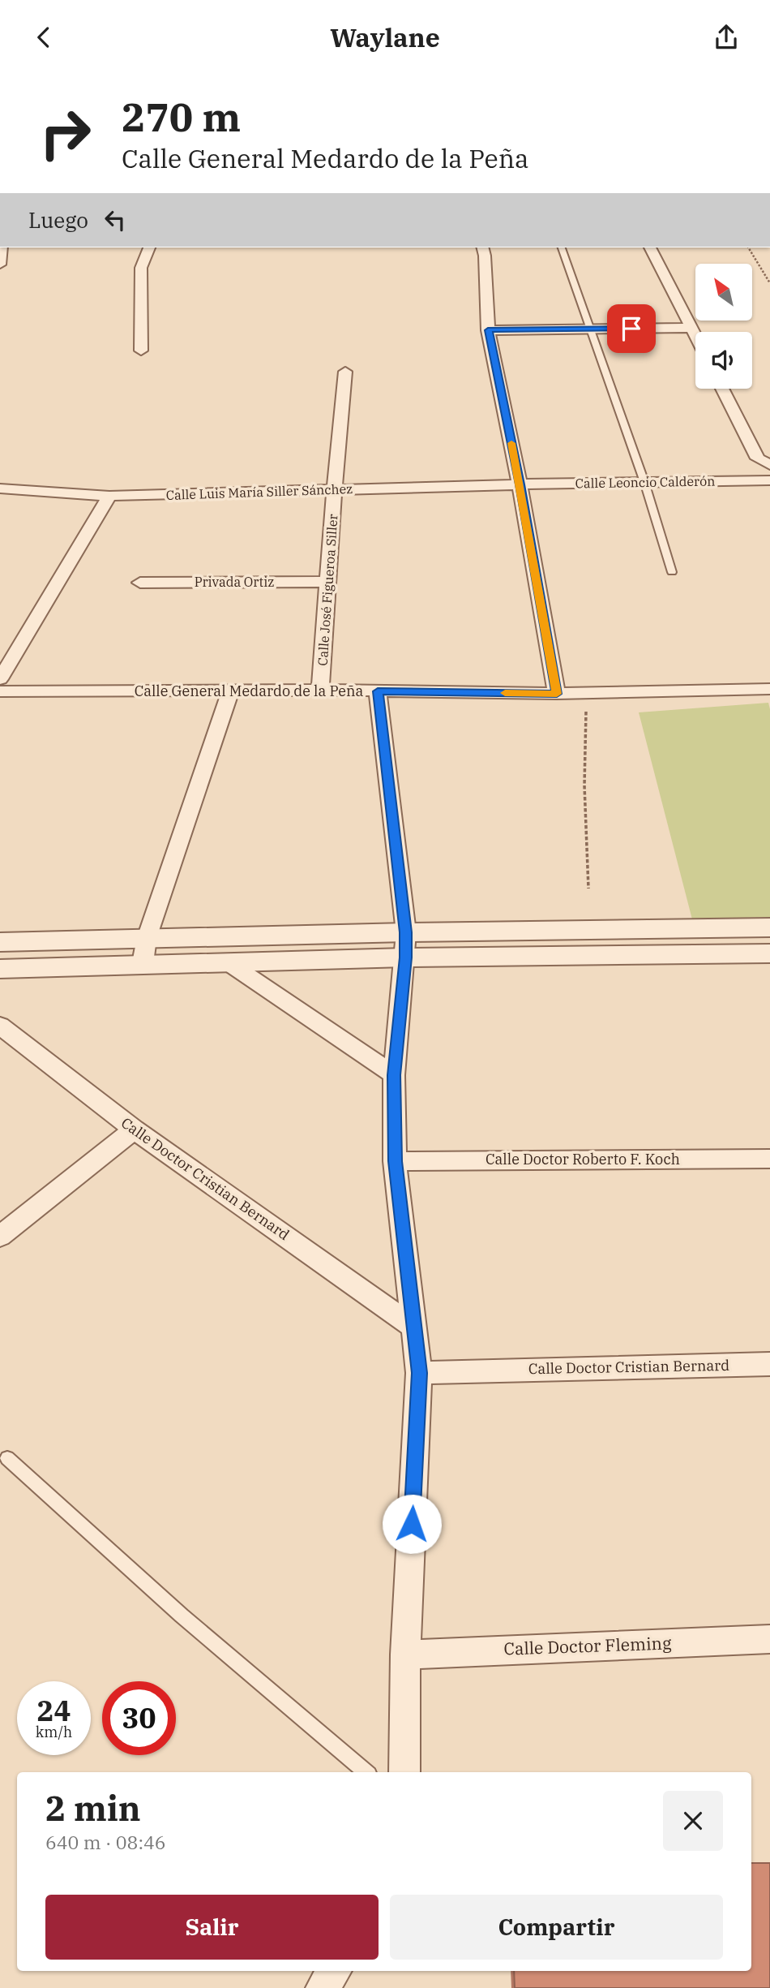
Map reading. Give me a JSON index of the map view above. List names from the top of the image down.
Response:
{
  "streets": {
    "street": [
      "Calle Leoncio Calderón",
      "Calle Luis María Siller Sánchez",
      "Privada Ortiz",
      "Calle José Figueroa Siller",
      "Calle General Medardo de la Peña",
      "Calle Doctor Roberto F. Koch",
      "Calle Doctor Cristian Bernard",
      "Calle Doctor Fleming"
    ]
  },
  "crossings": [
    ["Calle Leoncio Calderón", "Calle Luis María Siller Sánchez"],
    ["Calle Luis María Siller Sánchez", "Calle José Figueroa Siller"],
    ["Privada Ortiz", "Calle José Figueroa Siller"],
    ["Calle José Figueroa Siller", "Calle General Medardo de la Peña"]
  ],
  "north": "top left",
  "page": {
    "header": "Waylane",
    "turn": ["270 m", "Calle General Medardo de la Peña"],
    "then": "Luego",
    "speed": "24 km/h",
    "limit": "30",
    "heading": ["2 min", "640 m · 08:46"],
    "buttons": ["Salir", "Compartir"]
  }
}
